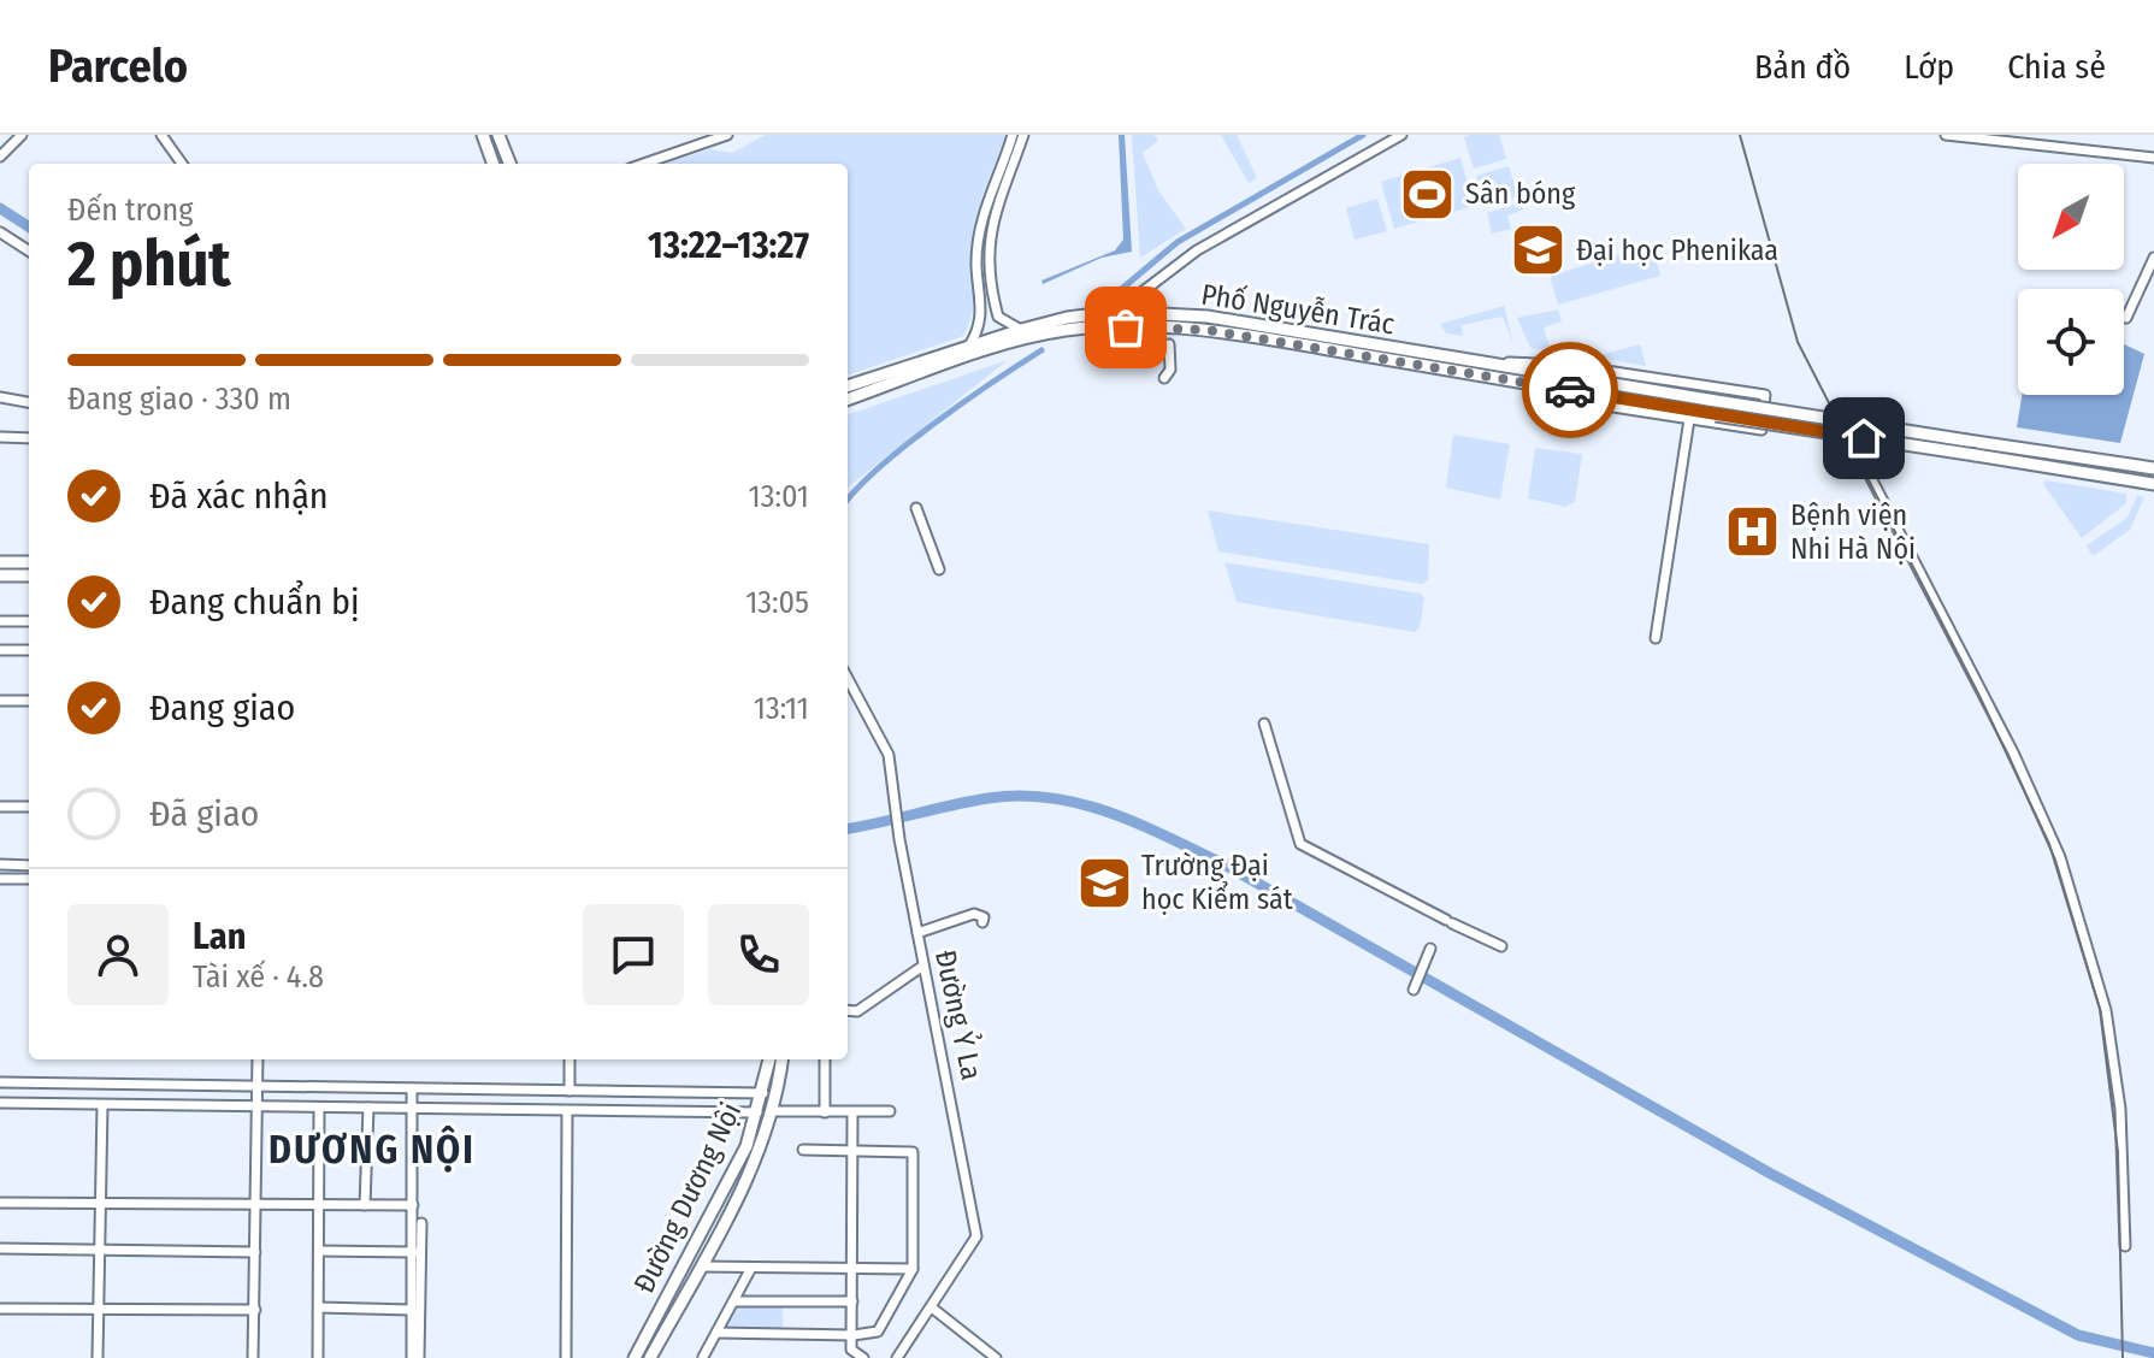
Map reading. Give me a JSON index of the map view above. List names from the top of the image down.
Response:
{
  "streets": {
    "main road": ["Phố Nguyễn Trác", "Đường Dương Nội"],
    "street": ["Đường Ỷ La"]
  },
  "districts": ["DƯƠNG NỘI"],
  "places": {
    "sports": ["Sân bóng"],
    "school or university": ["Đại học Phenikaa", "Trường Đại học Kiểm sát"],
    "hospital": ["Bệnh viện Nhi Hà Nội"]
  },
  "north": "bottom left",
  "page": {
    "header": "Parcelo",
    "nav": ["Bản đồ", "Lớp", "Chia sẻ"],
    "heading": ["2 phút", "Đến trong", "13:22–13:27"],
    "panel": ["Lan", "Tài xế · 4.8"],
    "bar": "Đang giao · 330 m",
    "list": [
      ["Đã xác nhận", "13:01"],
      ["Đang chuẩn bị", "13:05"],
      ["Đang giao", "13:11"],
      "Đã giao"
    ]
  }
}
